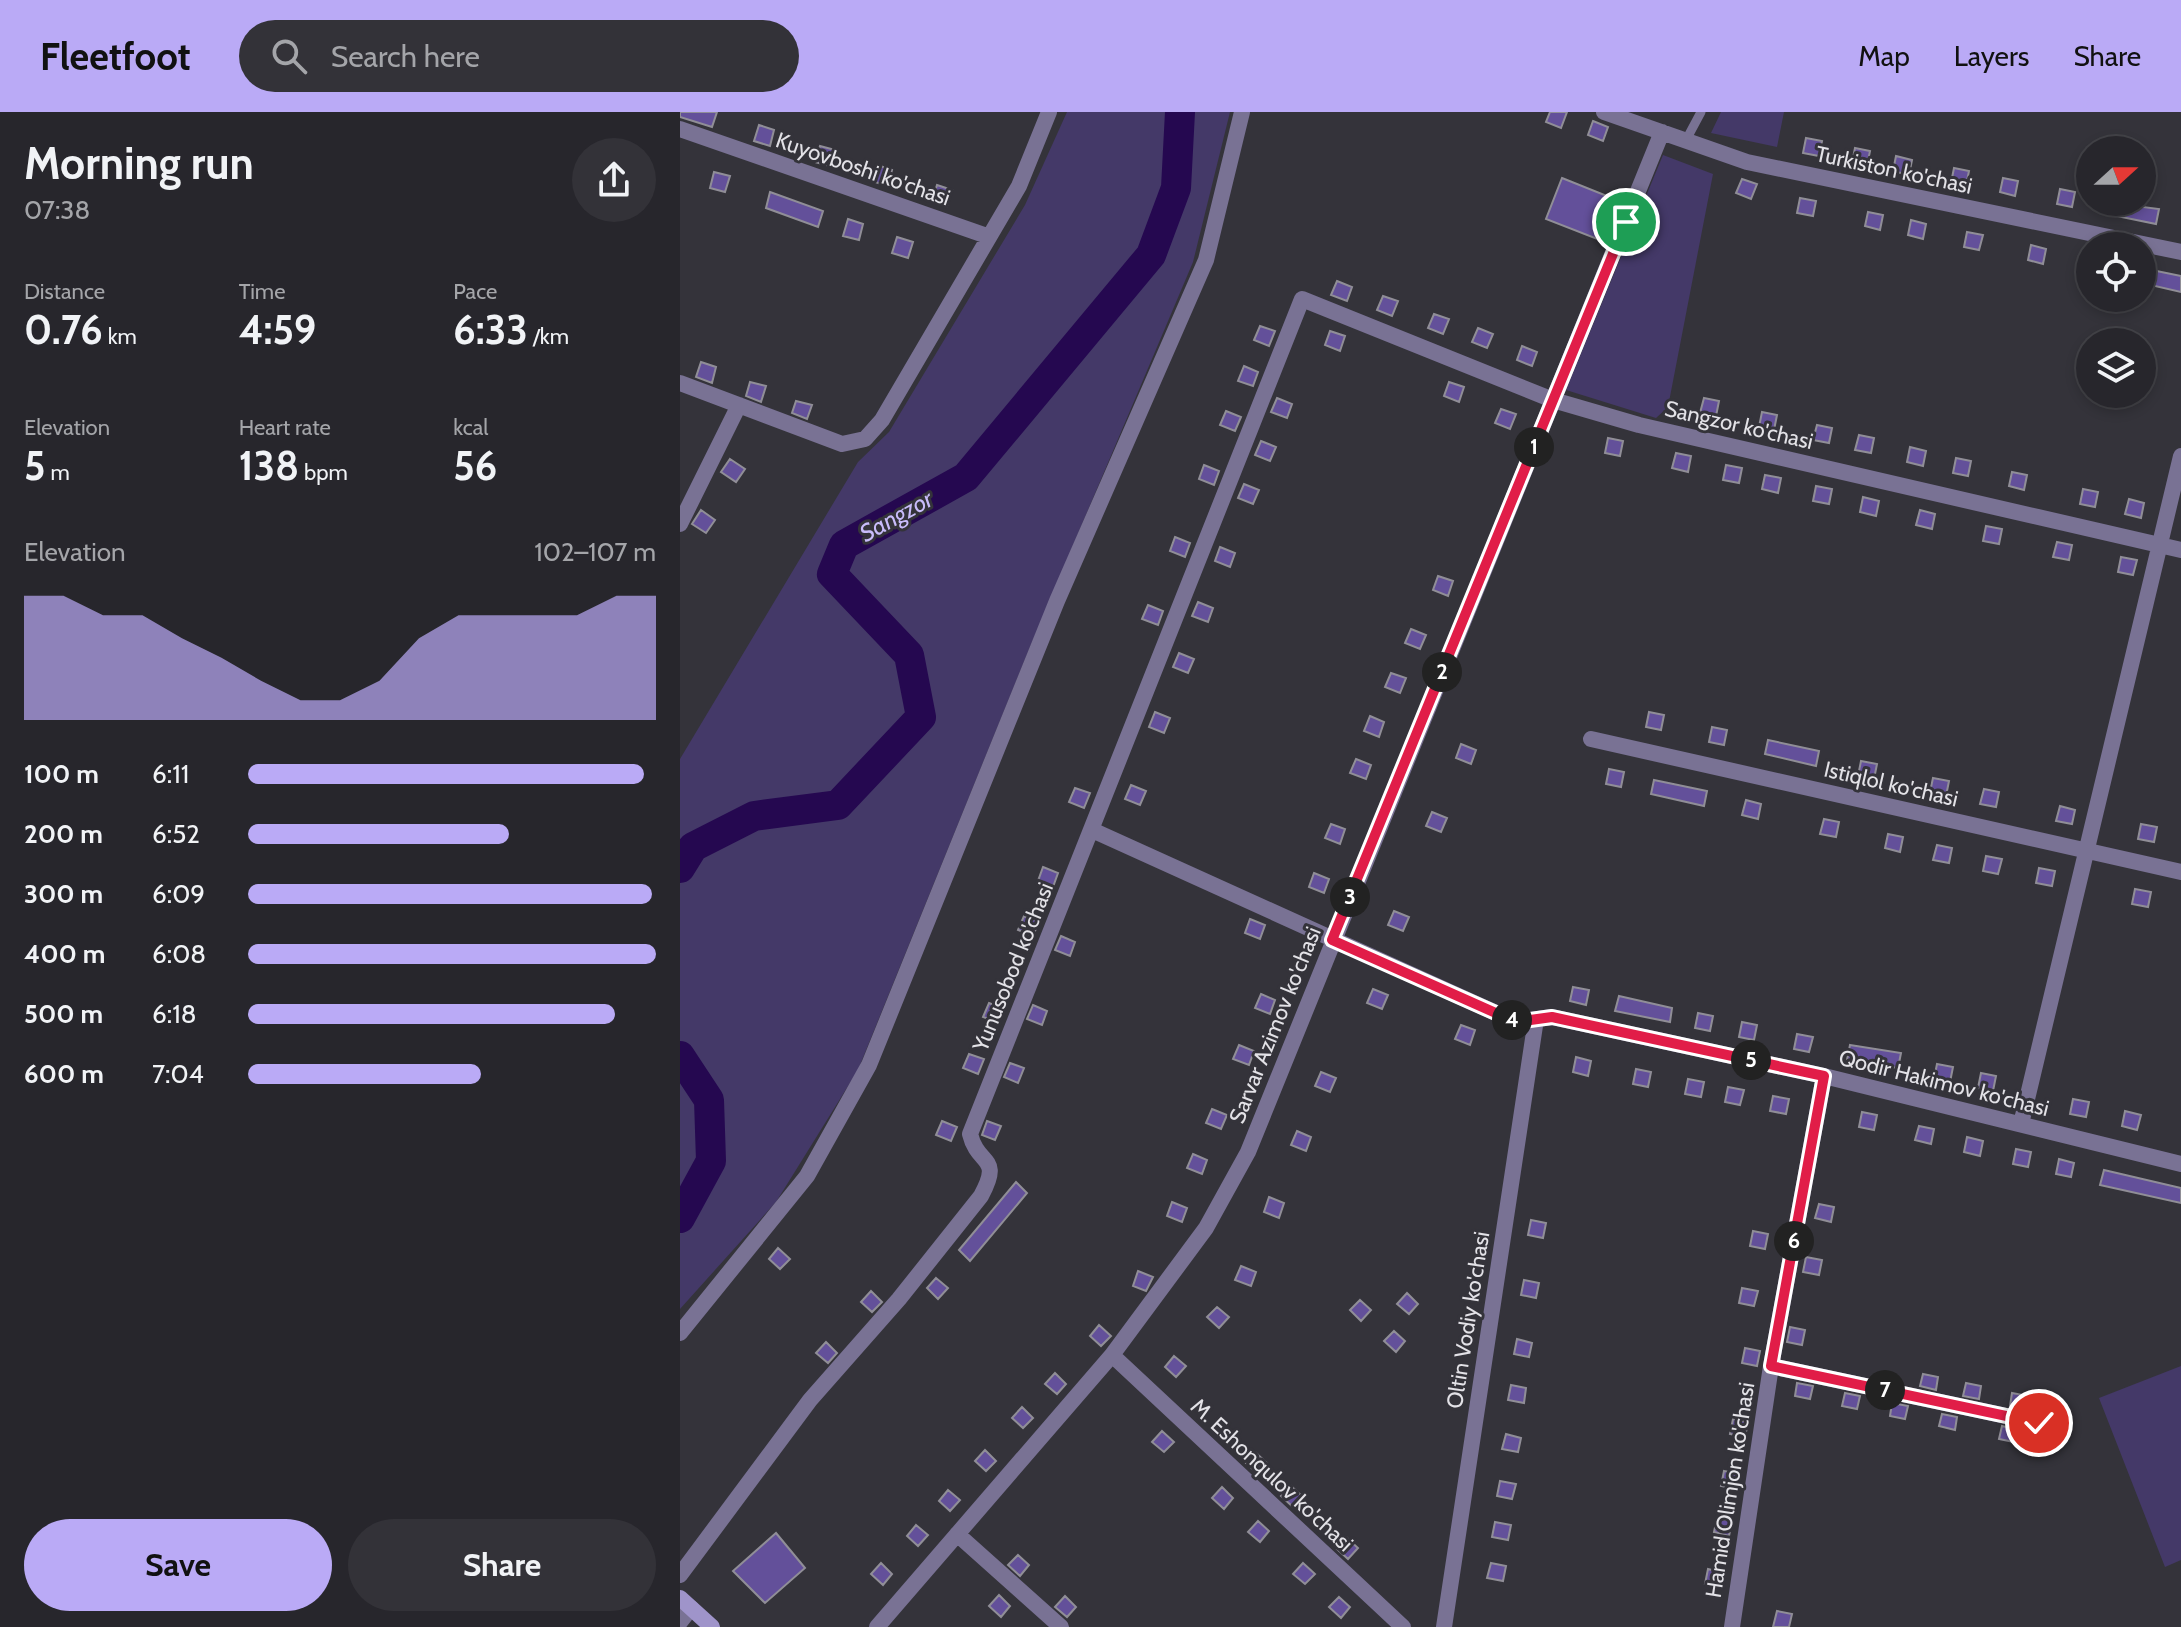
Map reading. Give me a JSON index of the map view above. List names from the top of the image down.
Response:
{
  "streets": {
    "street": [
      "Kuyovboshi ko'chasi",
      "Turkiston ko'chasi",
      "Sangzor ko'chasi",
      "Istiqlol ko'chasi",
      "Yunusobod ko'chasi",
      "Sarvar Azimov ko'chasi",
      "Qodir Hakimov ko'chasi",
      "Oltin Vodiy ko'chasi",
      "M. Eshonqulov ko'chasi",
      "Hamid Olimjon ko'chasi"
    ]
  },
  "crossings": [
    ["Turkiston ko'chasi", "Sarvar Azimov ko'chasi"],
    ["Sangzor ko'chasi", "Yunusobod ko'chasi"],
    ["Sangzor ko'chasi", "Sarvar Azimov ko'chasi"],
    ["Yunusobod ko'chasi", "Qodir Hakimov ko'chasi"],
    ["Sarvar Azimov ko'chasi", "Qodir Hakimov ko'chasi"],
    ["Sarvar Azimov ko'chasi", "M. Eshonqulov ko'chasi"],
    ["Qodir Hakimov ko'chasi", "Oltin Vodiy ko'chasi"],
    ["Qodir Hakimov ko'chasi", "Hamid Olimjon ko'chasi"]
  ],
  "water": ["Sangzor"],
  "north": "right",
  "page": {
    "header": "Fleetfoot",
    "search": "Search here",
    "nav": ["Map", "Layers", "Share"],
    "heading": ["Morning run", "07:38"],
    "stats": [
      ["Distance", "0.76 km"],
      ["Time", "4:59"],
      ["Pace", "6:33 /km"],
      ["Elevation", "5 m"],
      ["Heart rate", "138 bpm"],
      ["kcal", "56"]
    ],
    "pins": [
      "1",
      "2",
      "3",
      "4",
      "5",
      "6",
      "7"
    ],
    "chart": ["Elevation", "102–107 m"],
    "list": [
      {
        "name": "100 m",
        "note": "6:11"
      },
      {
        "name": "200 m",
        "note": "6:52"
      },
      {
        "name": "300 m",
        "note": "6:09"
      },
      {
        "name": "400 m",
        "note": "6:08"
      },
      {
        "name": "500 m",
        "note": "6:18"
      },
      {
        "name": "600 m",
        "note": "7:04"
      }
    ],
    "buttons": ["Save", "Share"]
  }
}
